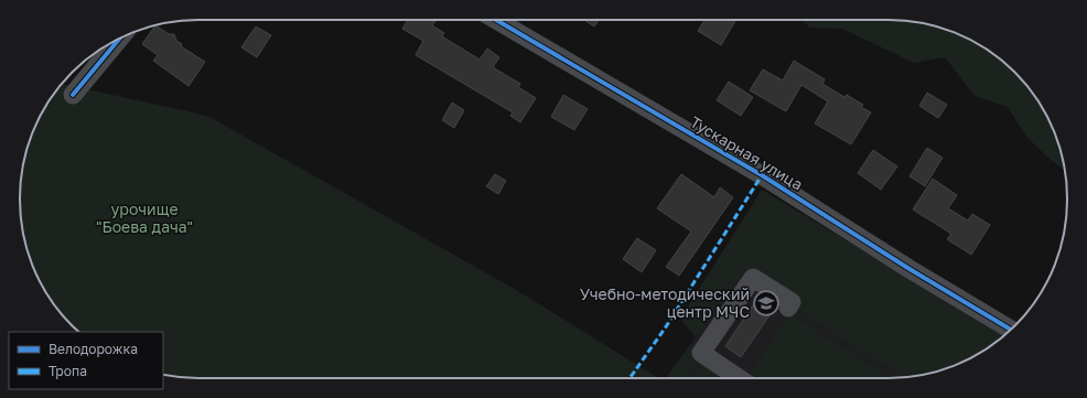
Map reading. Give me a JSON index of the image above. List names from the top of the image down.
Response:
{
  "streets": {
    "street": ["Тускарная улица"]
  },
  "parks": ["урочище \"Боева дача\""],
  "places": {
    "school or university": ["Учебно-методический центр МЧС"]
  },
  "legend": ["Велодорожка", "Тропа"]
}
